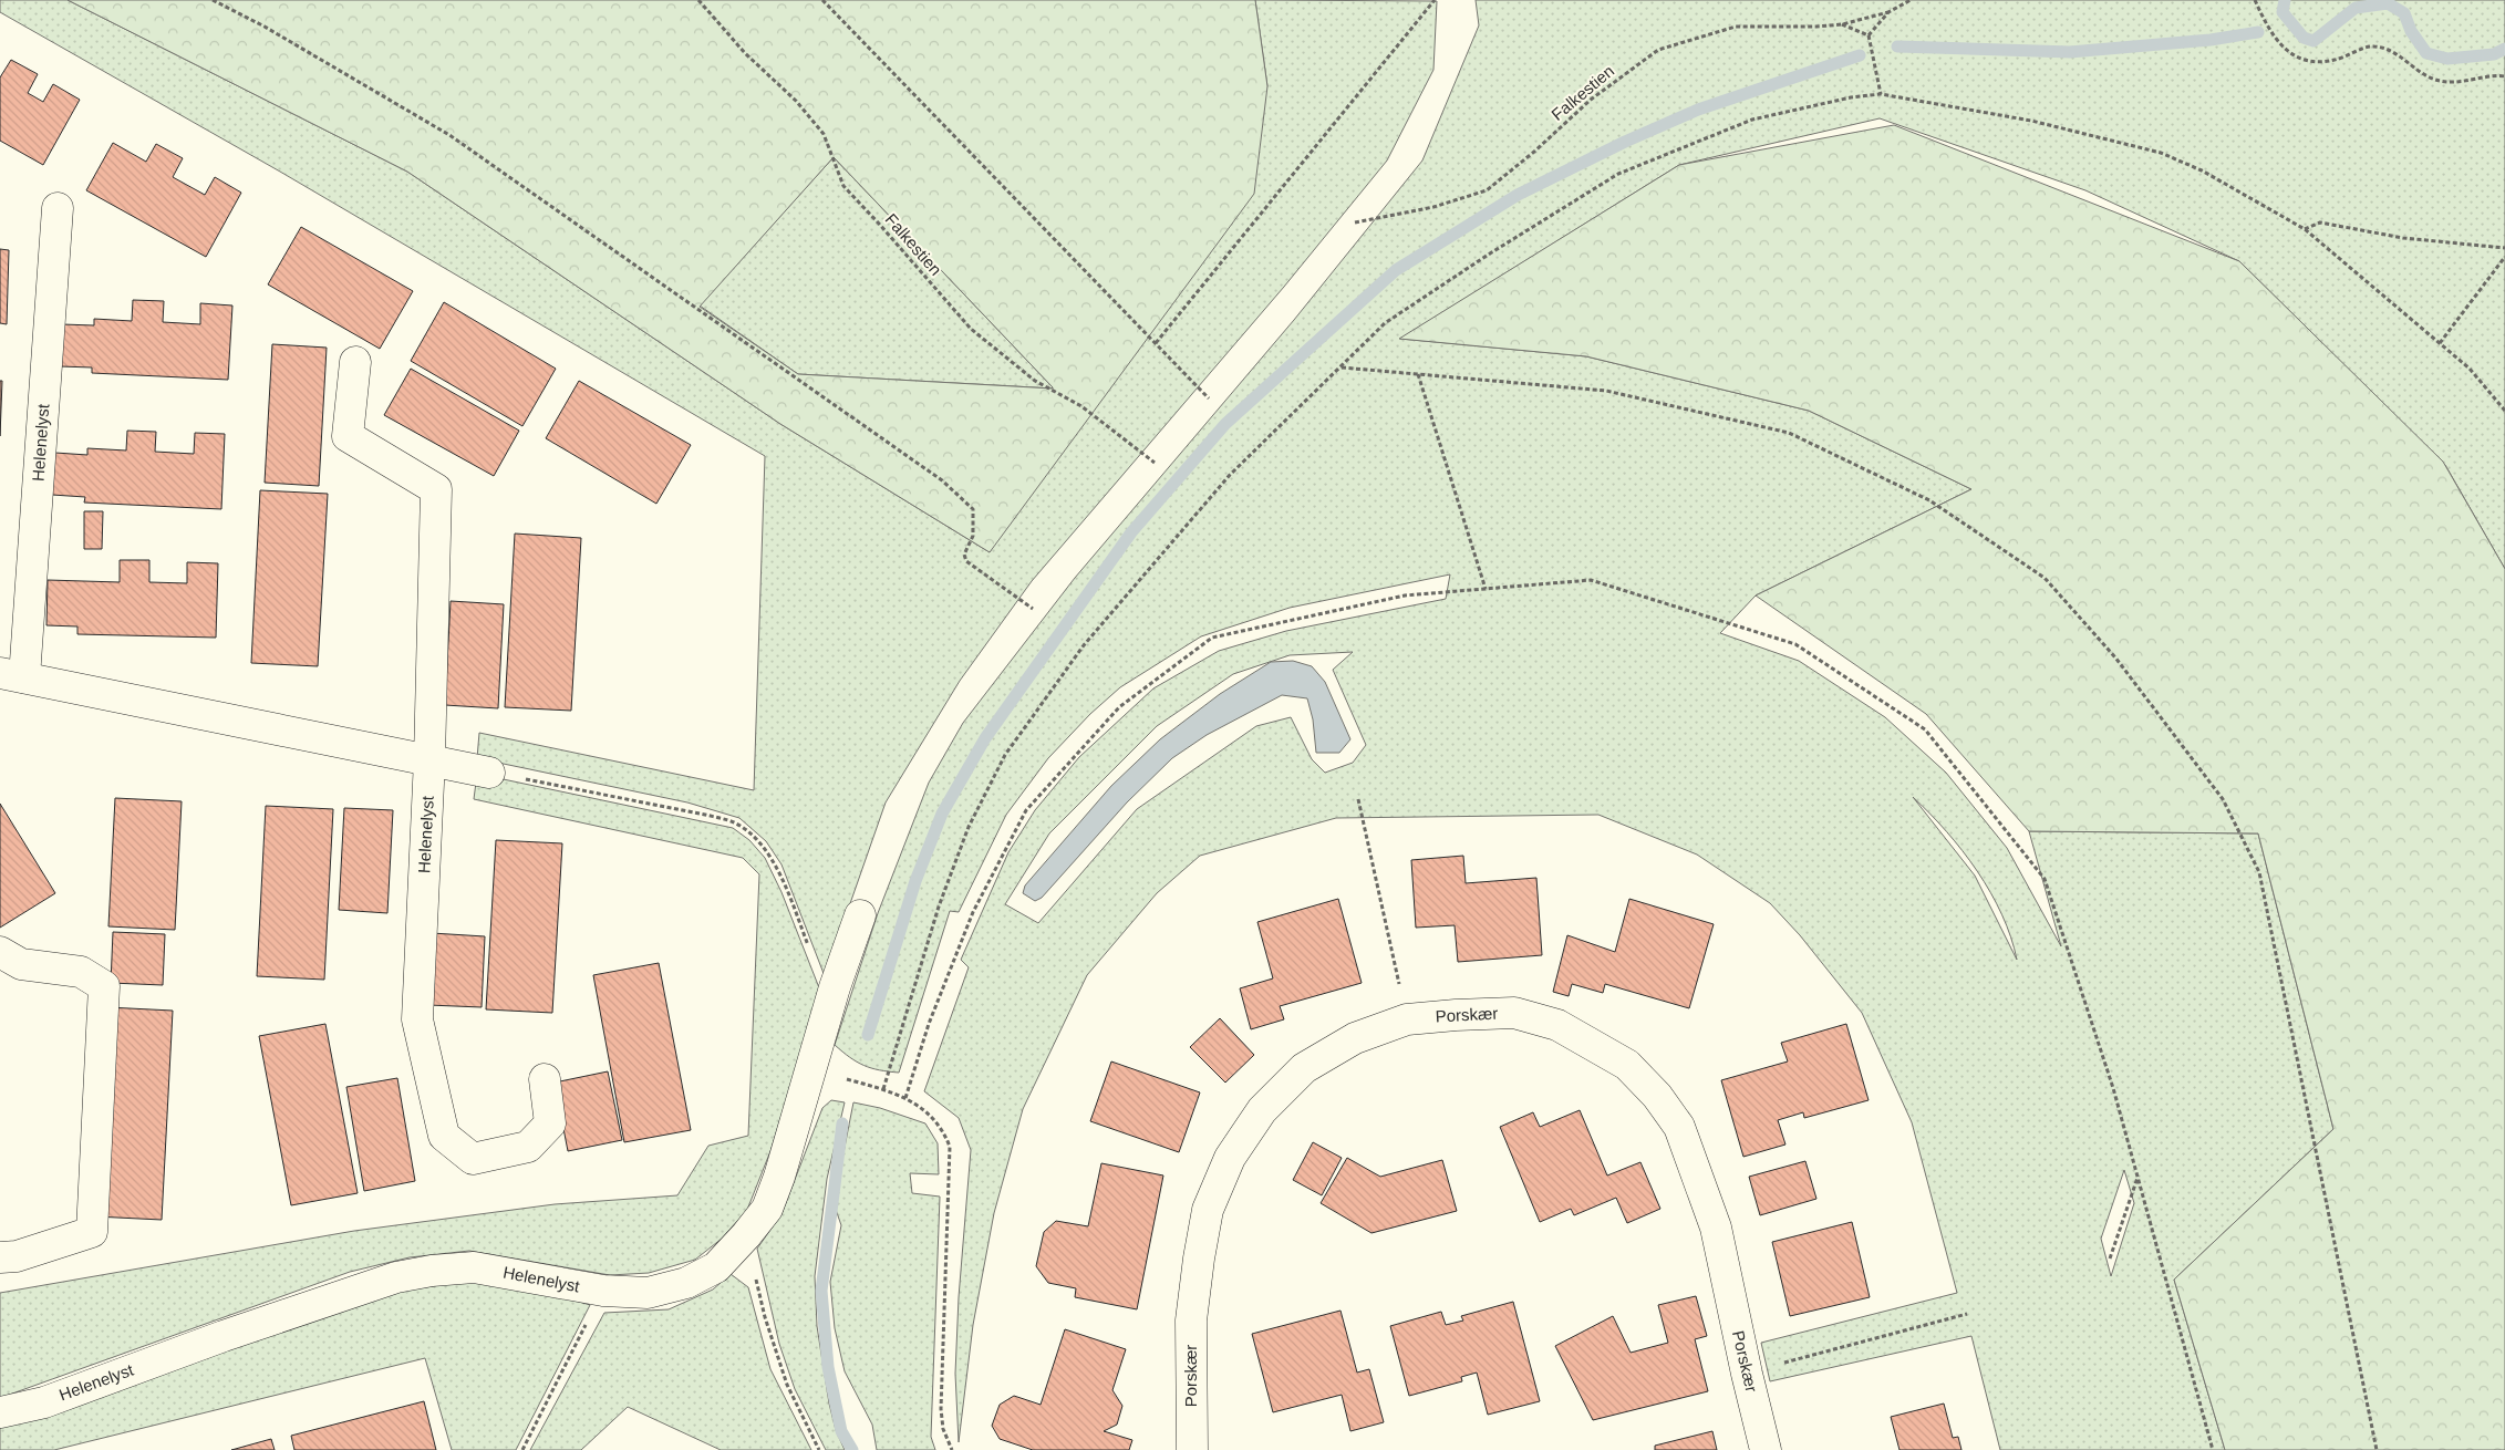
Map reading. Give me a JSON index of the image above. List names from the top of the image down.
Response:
{
  "streets": {
    "street": ["Helenelyst", "Porskær"],
    "path": ["Falkestien"]
  }
}
